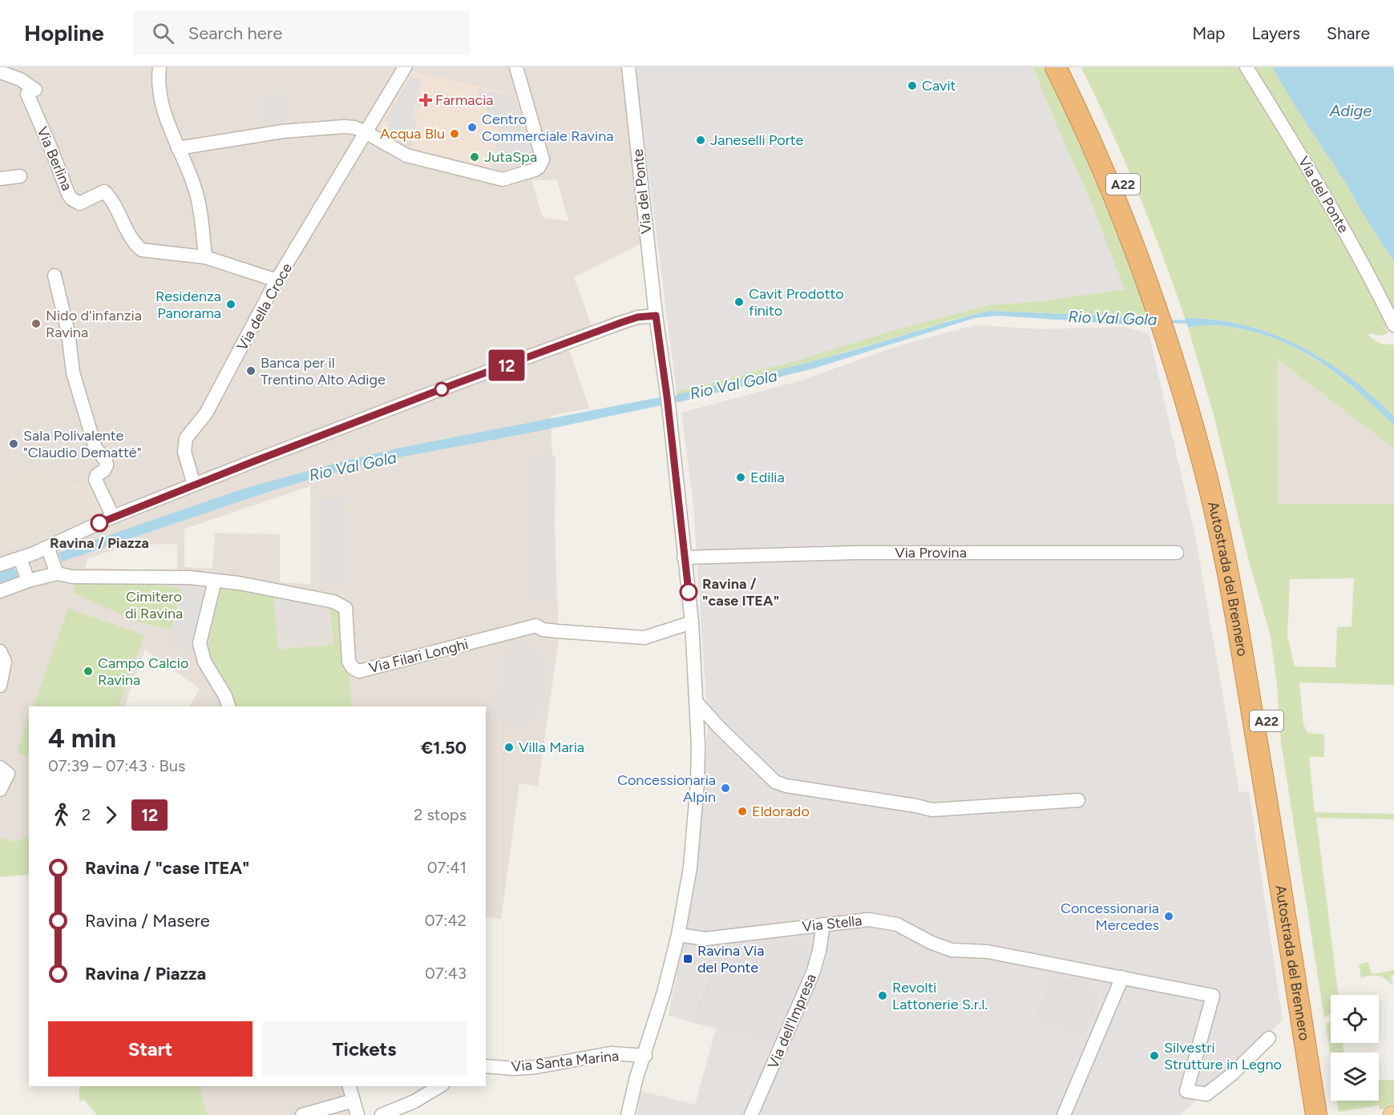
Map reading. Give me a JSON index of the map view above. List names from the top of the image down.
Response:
{
  "streets": {
    "highway": ["A22", "Autostrada del Brennero"],
    "street": [
      "Via Berlina",
      "Via del Ponte",
      "Via della Croce",
      "Via Provina",
      "Via Filari Longhi",
      "Via Stella",
      "Via dell'Impresa",
      "Via Santa Marina"
    ]
  },
  "crossings": [
    ["Via Berlina", "Via della Croce"],
    ["Via Stella", "Via dell'Impresa"]
  ],
  "water": ["Adige", "Rio Val Gola"],
  "parks": ["Cimitero di Ravina"],
  "places": {
    "other": [
      "Cavit",
      "Centro Commerciale Ravina",
      "Acqua Blu",
      "Janeselli Porte",
      "JutaSpa",
      "Cavit Prodotto finito",
      "Residenza Panorama",
      "Nido d'infanzia Ravina",
      "Banca per il Trentino Alto Adige",
      "Sala Polivalente \"Claudio Demattè\"",
      "Edilia",
      "Ravina / Piazza",
      "Ravina / \"case ITEA\"",
      "Campo Calcio Ravina",
      "Villa Maria",
      "Concessionaria Alpin",
      "Eldorado",
      "Concessionaria Mercedes",
      "Revolti Lattonerie S.r.l.",
      "Silvestri Strutture in Legno"
    ],
    "health": ["Farmacia"],
    "transit": ["Ravina Via del Ponte"]
  },
  "lines": ["bus line 12"],
  "page": {
    "header": "Hopline",
    "search": "Search here",
    "nav": ["Map", "Layers", "Share"],
    "on_map": "12",
    "heading": ["4 min", "07:39 – 07:43 · Bus", "€1.50"],
    "legs": ["2", "12", "2 stops"],
    "list": [
      {
        "name": "Ravina / \"case ITEA\"",
        "value": "07:41"
      },
      {
        "name": "Ravina / Masere",
        "value": "07:42"
      },
      {
        "name": "Ravina / Piazza",
        "value": "07:43"
      }
    ],
    "buttons": ["Start", "Tickets"]
  }
}
